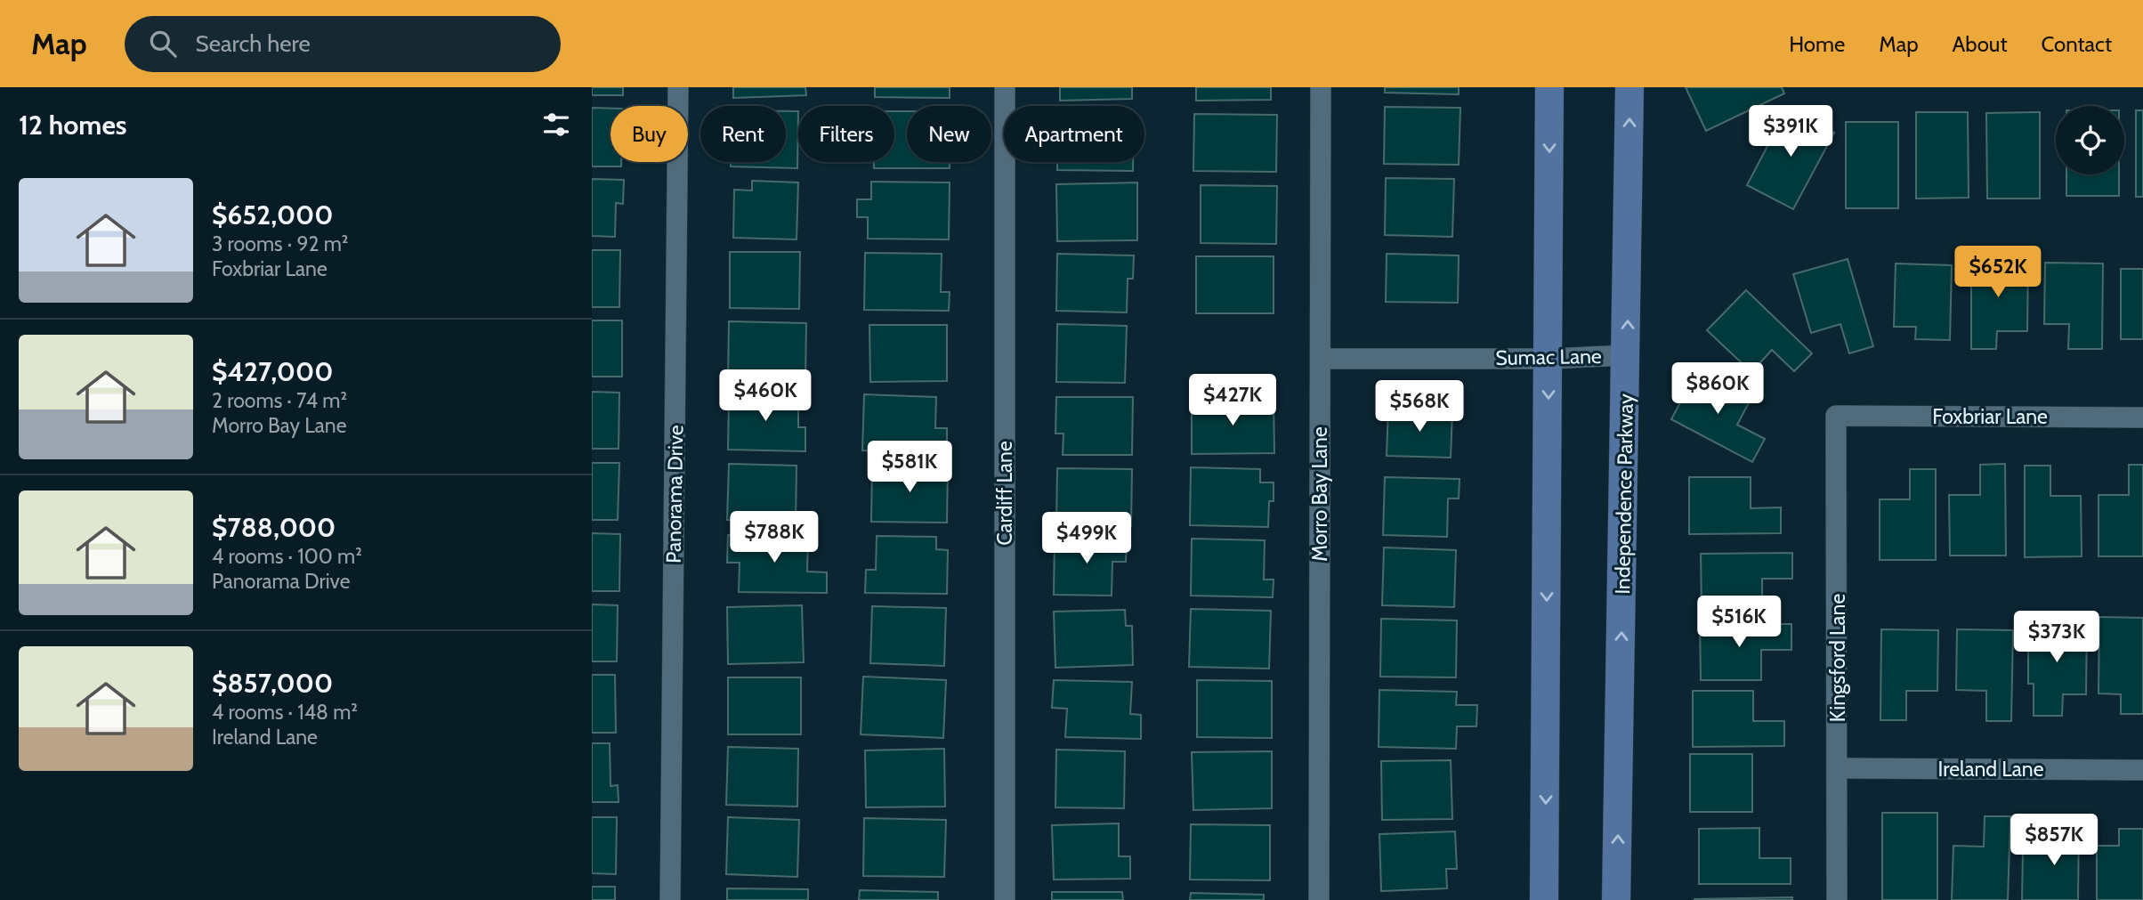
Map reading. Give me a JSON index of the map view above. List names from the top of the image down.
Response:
{
  "streets": {
    "main road": ["Independence Parkway"],
    "street": [
      "Sumac Lane",
      "Foxbriar Lane",
      "Cardiff Lane",
      "Panorama Drive",
      "Morro Bay Lane",
      "Kingsford Lane",
      "Ireland Lane"
    ]
  },
  "crossings": [
    ["Sumac Lane", "Morro Bay Lane"],
    ["Sumac Lane", "Independence Parkway"],
    ["Foxbriar Lane", "Kingsford Lane"],
    ["Kingsford Lane", "Ireland Lane"]
  ],
  "page": {
    "header": "Map",
    "search": "Search here",
    "nav": [
      "Home",
      "Map",
      "About",
      "Contact"
    ],
    "heading": "12 homes",
    "price": [
      "$391K",
      "$652K",
      "$860K",
      "$460K",
      "$427K",
      "$568K",
      "$581K",
      "$788K",
      "$499K",
      "$516K",
      "$373K",
      "$857K"
    ],
    "chip": [
      "Buy",
      "Rent",
      "Filters",
      "New",
      "Apartment"
    ],
    "list": [
      {
        "name": "$652,000",
        "note": "3 rooms · 92 m² · Foxbriar Lane"
      },
      {
        "name": "$427,000",
        "note": "2 rooms · 74 m² · Morro Bay Lane"
      },
      {
        "name": "$788,000",
        "note": "4 rooms · 100 m² · Panorama Drive"
      },
      {
        "name": "$857,000",
        "note": "4 rooms · 148 m² · Ireland Lane"
      }
    ]
  }
}
